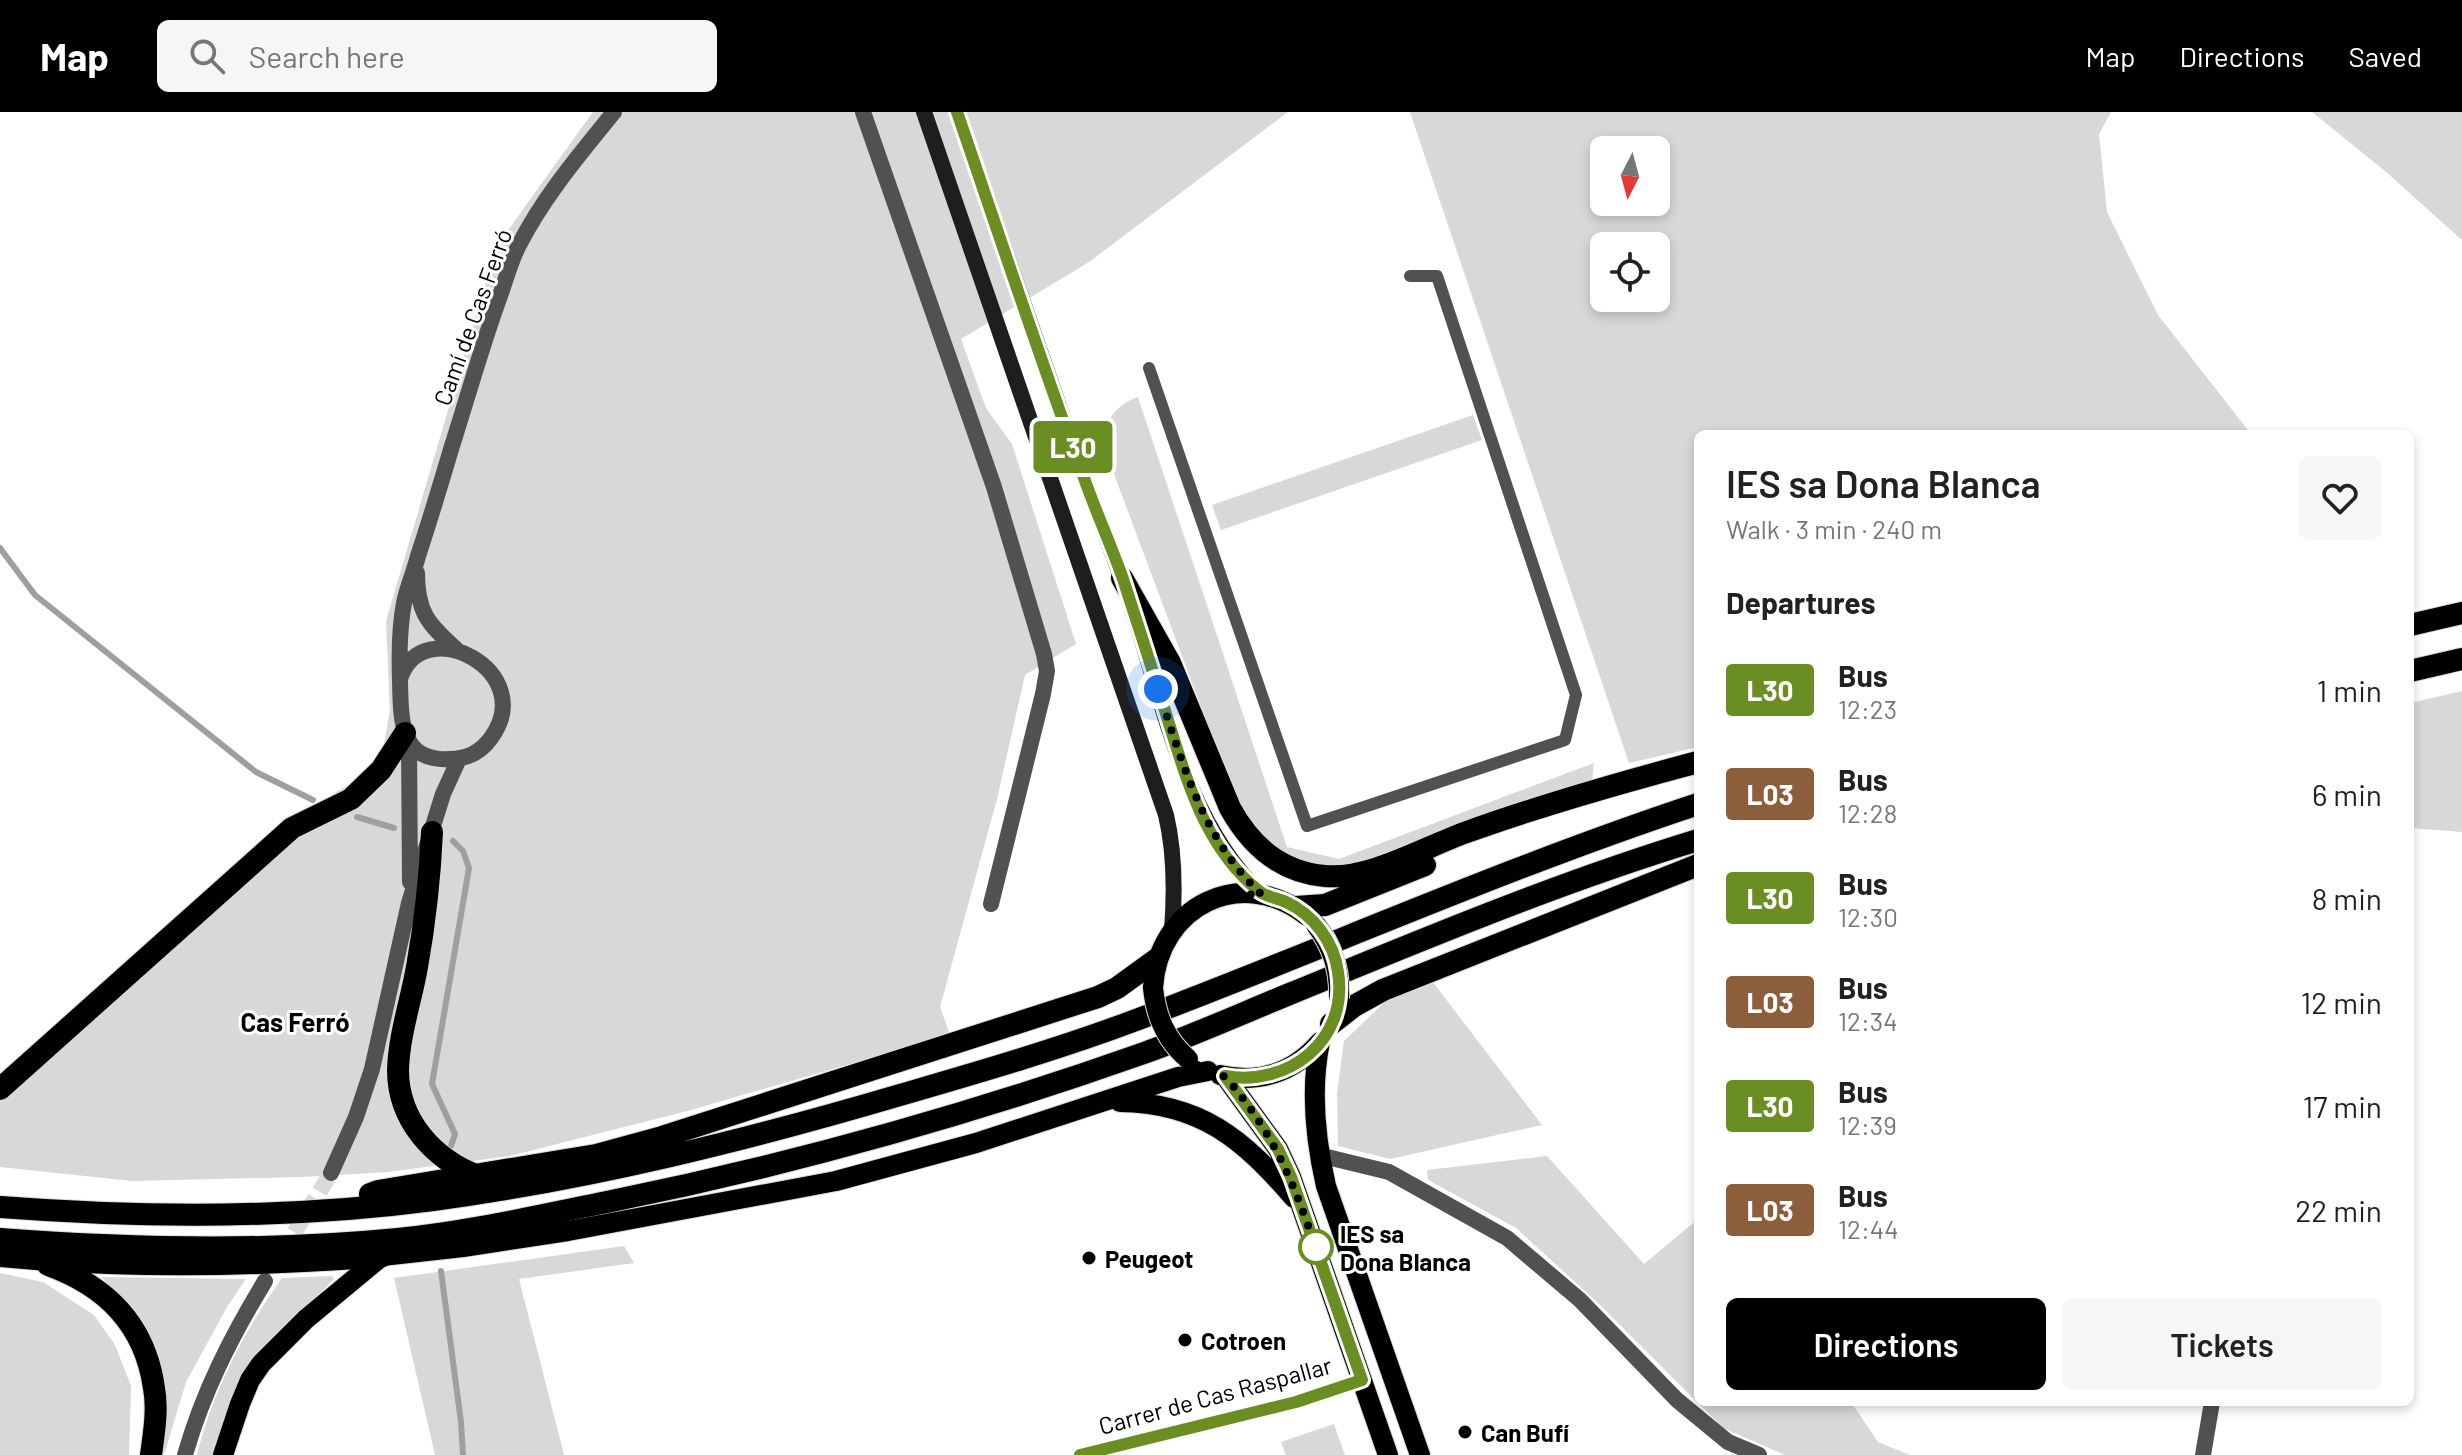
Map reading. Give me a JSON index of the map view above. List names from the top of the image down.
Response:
{
  "streets": {
    "street": ["Camí de Cas Ferró", "Carrer de Cas Raspallar"]
  },
  "districts": ["Cas Ferró"],
  "places": [
    "IES sa Dona Blanca",
    "Peugeot",
    "Cotroen",
    "Can Bufí"
  ],
  "lines": ["bus line L30"],
  "north": "bottom",
  "page": {
    "header": "Map",
    "search": "Search here",
    "nav": ["Map", "Directions", "Saved"],
    "on_map": "L30",
    "heading": [
      ["IES sa Dona Blanca", "Walk · 3 min · 240 m"],
      "Departures"
    ],
    "list": [
      {
        "mark": "L30",
        "name": "Bus",
        "note": "12:23",
        "value": "1 min"
      },
      {
        "mark": "L03",
        "name": "Bus",
        "note": "12:28",
        "value": "6 min"
      },
      {
        "mark": "L30",
        "name": "Bus",
        "note": "12:30",
        "value": "8 min"
      },
      {
        "mark": "L03",
        "name": "Bus",
        "note": "12:34",
        "value": "12 min"
      },
      {
        "mark": "L30",
        "name": "Bus",
        "note": "12:39",
        "value": "17 min"
      },
      {
        "mark": "L03",
        "name": "Bus",
        "note": "12:44",
        "value": "22 min"
      }
    ],
    "buttons": ["Directions", "Tickets"]
  }
}
